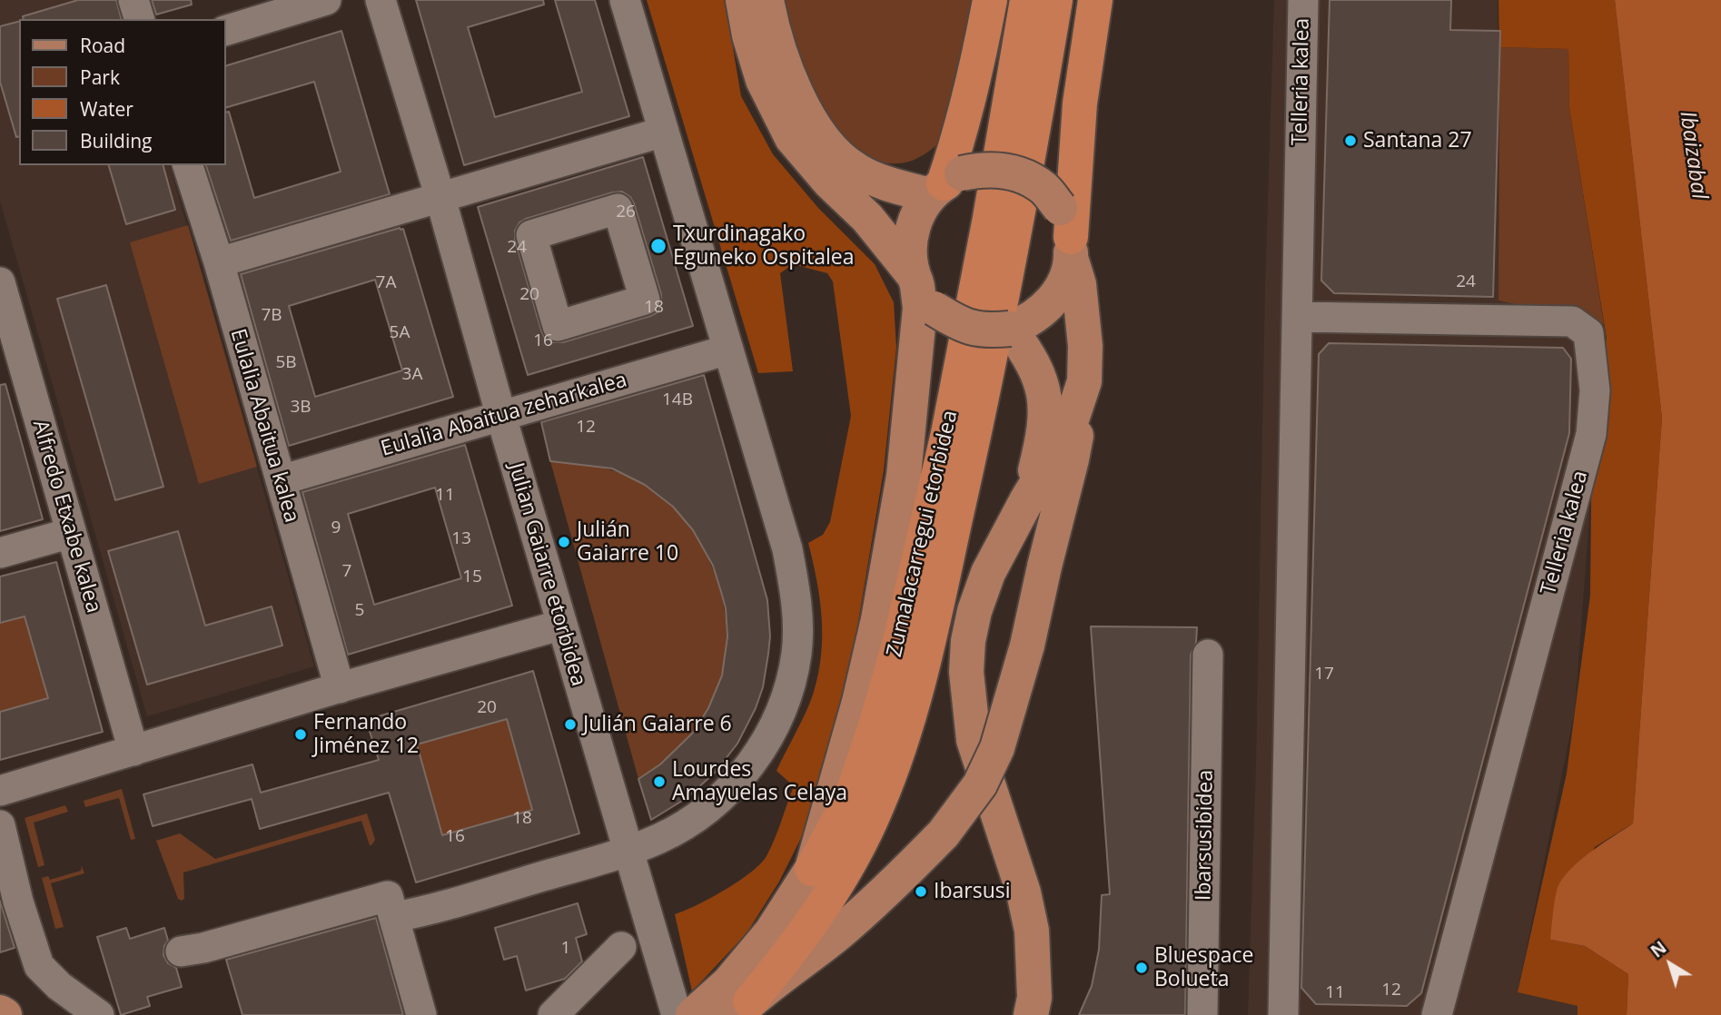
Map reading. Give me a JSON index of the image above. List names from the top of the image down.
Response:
{
  "streets": {
    "highway": ["Zumalacarregui etorbidea"],
    "street": [
      "Telleria kalea",
      "Eulalia Abaitua zeharkalea",
      "Eulalia Abaitua kalea",
      "Alfredo Etxabe kalea",
      "Julian Gaiarre etorbidea",
      "Ibarsusibidea"
    ]
  },
  "crossings": [
    ["Eulalia Abaitua zeharkalea", "Eulalia Abaitua kalea"],
    ["Eulalia Abaitua zeharkalea", "Julian Gaiarre etorbidea"]
  ],
  "water": ["Ibaizabal"],
  "places": [
    "Santana 27",
    "Txurdinagako Eguneko Ospitalea",
    "Julián Gaiarre 10",
    "Julián Gaiarre 6",
    "Fernando Jiménez 12",
    "Lourdes Amayuelas Celaya",
    "Ibarsusi",
    "Bluespace Bolueta"
  ],
  "house_numbers": [
    "26",
    "24",
    "24",
    "7A",
    "20",
    "18",
    "7B",
    "5A",
    "16",
    "5B",
    "3A",
    "14B",
    "3B",
    "12",
    "11",
    "9",
    "13",
    "7",
    "15",
    "5",
    "17",
    "20",
    "18",
    "16",
    "1",
    "12",
    "11"
  ],
  "legend": [
    "Road",
    "Park",
    "Water",
    "Building"
  ],
  "north": "top left"
}
